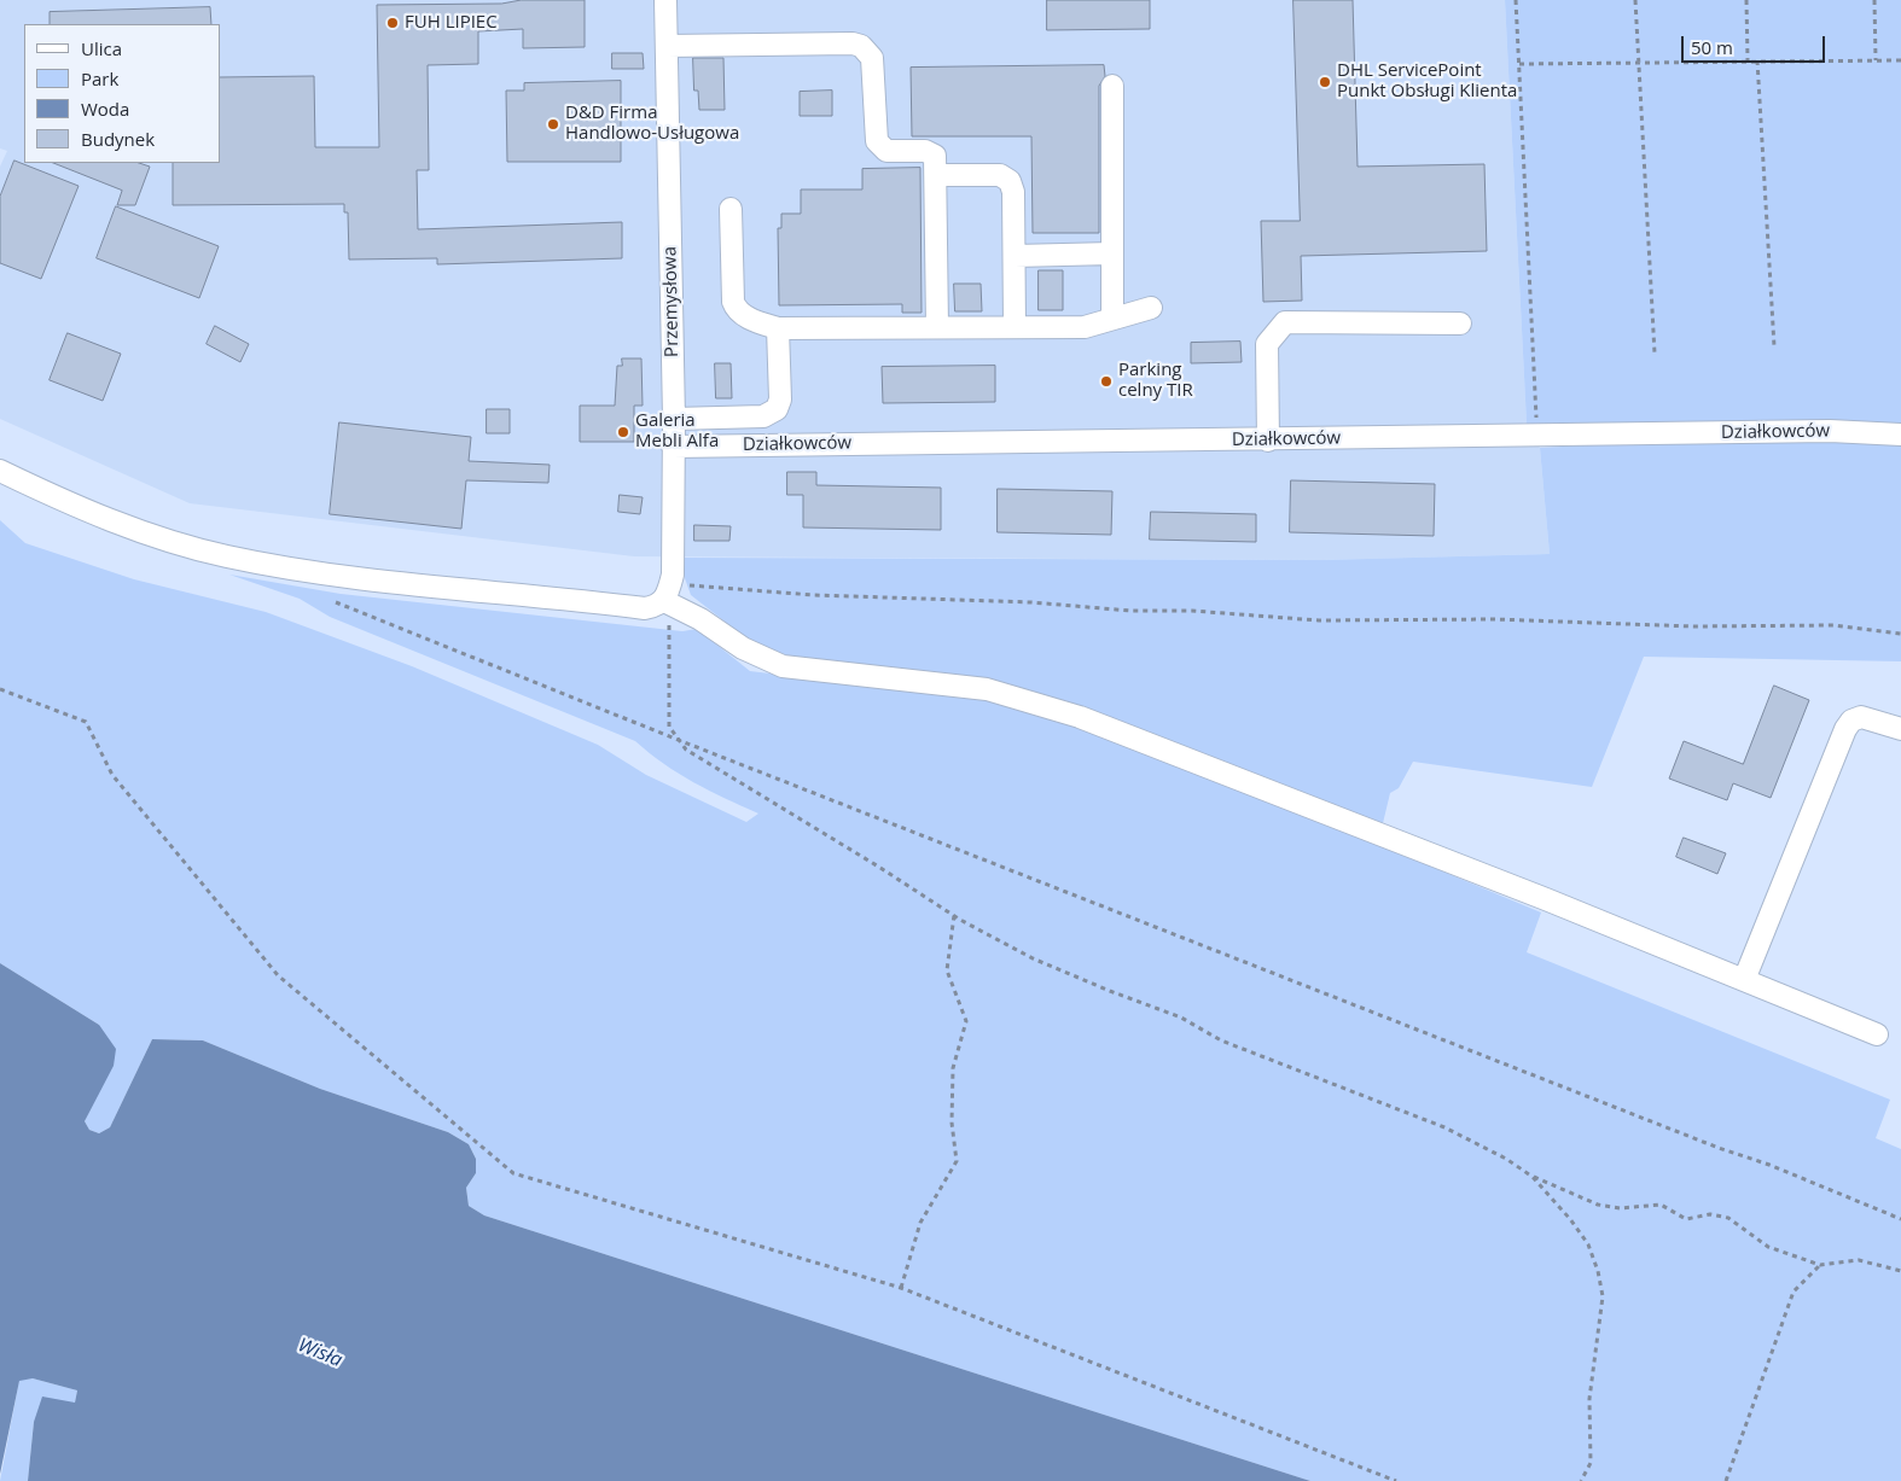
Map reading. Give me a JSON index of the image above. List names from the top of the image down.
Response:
{
  "streets": {
    "street": ["Przemysłowa", "Działkowców"]
  },
  "crossings": [
    ["Przemysłowa", "Działkowców"]
  ],
  "water": ["Wisła"],
  "places": [
    "FUH LIPIEC",
    "DHL ServicePoint Punkt Obsługi Klienta",
    "D&D Firma Handlowo-Usługowa",
    "Parking celny TIR",
    "Galeria Mebli Alfa"
  ],
  "legend": [
    "Ulica",
    "Park",
    "Woda",
    "Budynek"
  ],
  "scale_bar": "50 m"
}
